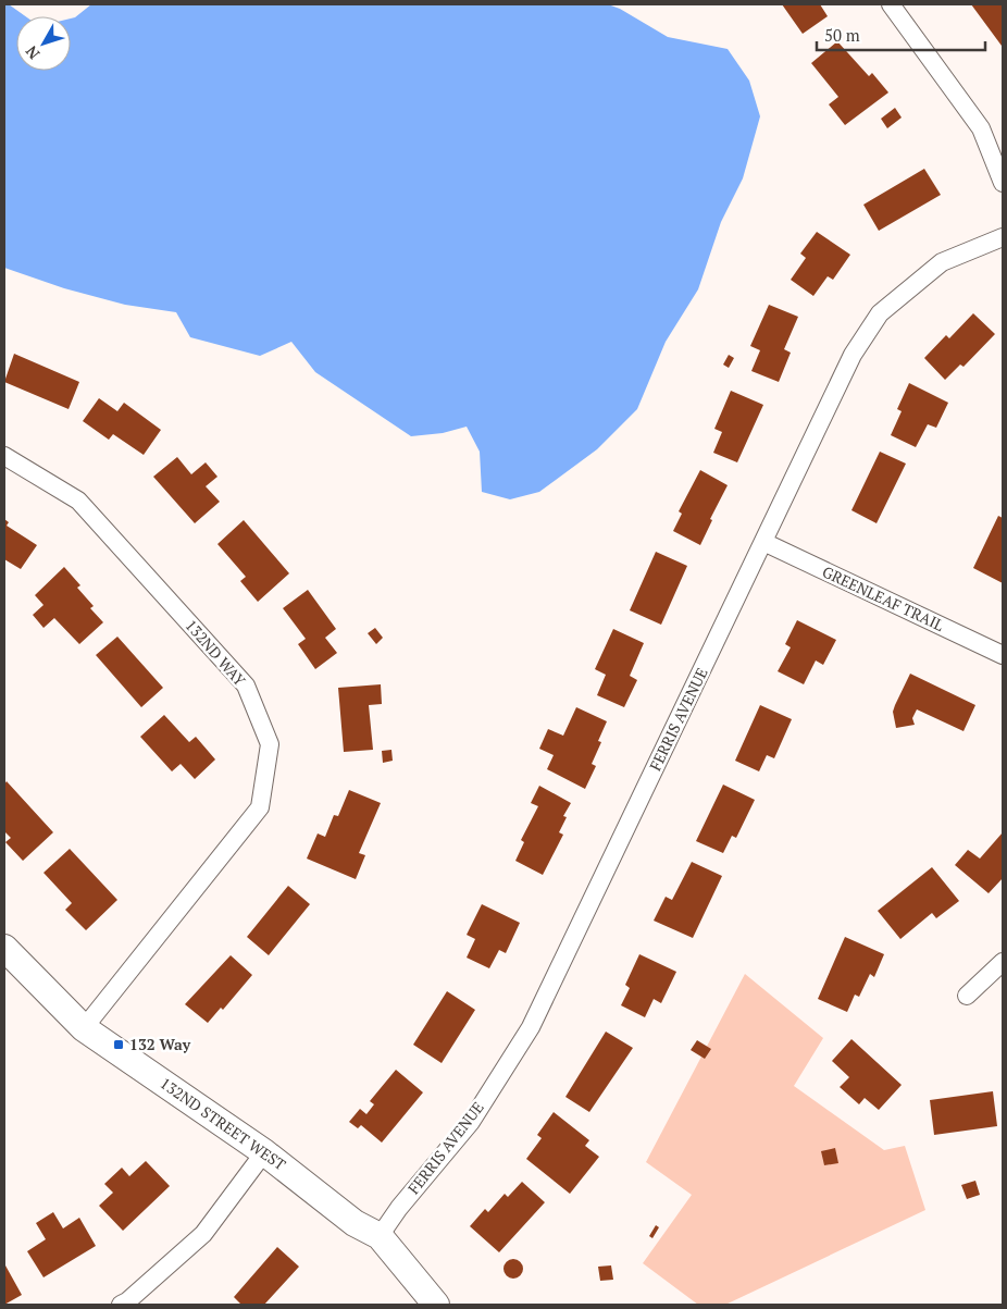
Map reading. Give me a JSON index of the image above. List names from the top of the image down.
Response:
{
  "streets": {
    "street": [
      "GREENLEAF TRAIL",
      "132ND WAY",
      "FERRIS AVENUE",
      "132ND STREET WEST"
    ]
  },
  "crossings": [
    ["GREENLEAF TRAIL", "FERRIS AVENUE"],
    ["132ND WAY", "132ND STREET WEST"],
    ["FERRIS AVENUE", "132ND STREET WEST"]
  ],
  "places": {
    "transit": ["132 Way"]
  },
  "scale_bar": "50 m",
  "north": "bottom left"
}
